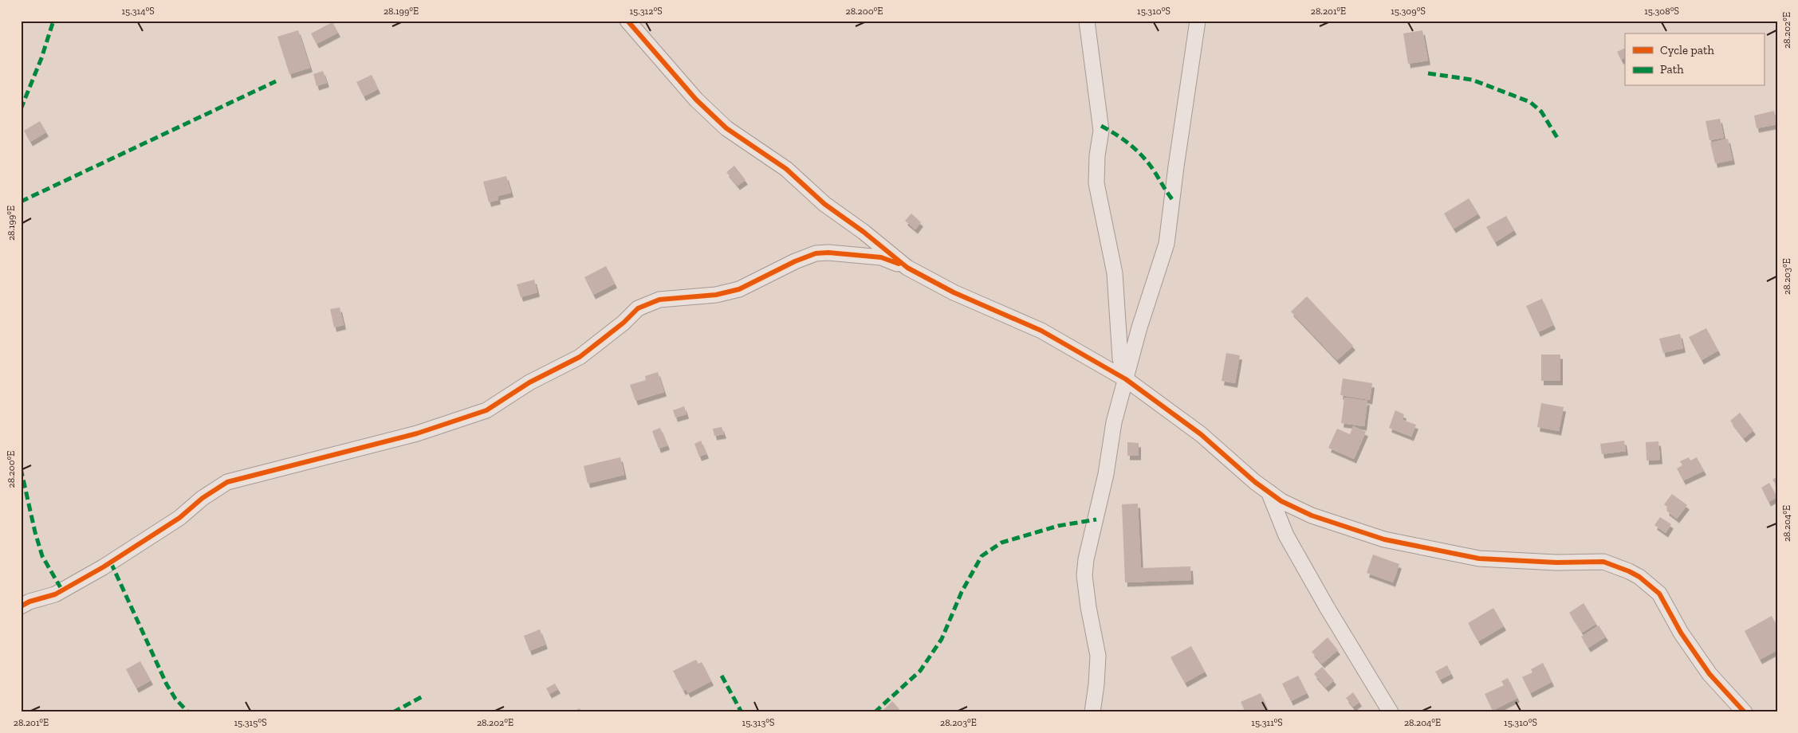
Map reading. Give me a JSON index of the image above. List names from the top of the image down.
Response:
{
  "legend": ["Cycle path", "Path"],
  "coordinates": [
    "15.314°S",
    "28.199°E",
    "15.312°S",
    "28.200°E",
    "15.310°S",
    "28.201°E",
    "15.309°S",
    "15.308°S",
    "28.202°E",
    "28.203°E",
    "28.204°E",
    "15.315°S",
    "15.313°S",
    "15.311°S"
  ]
}
